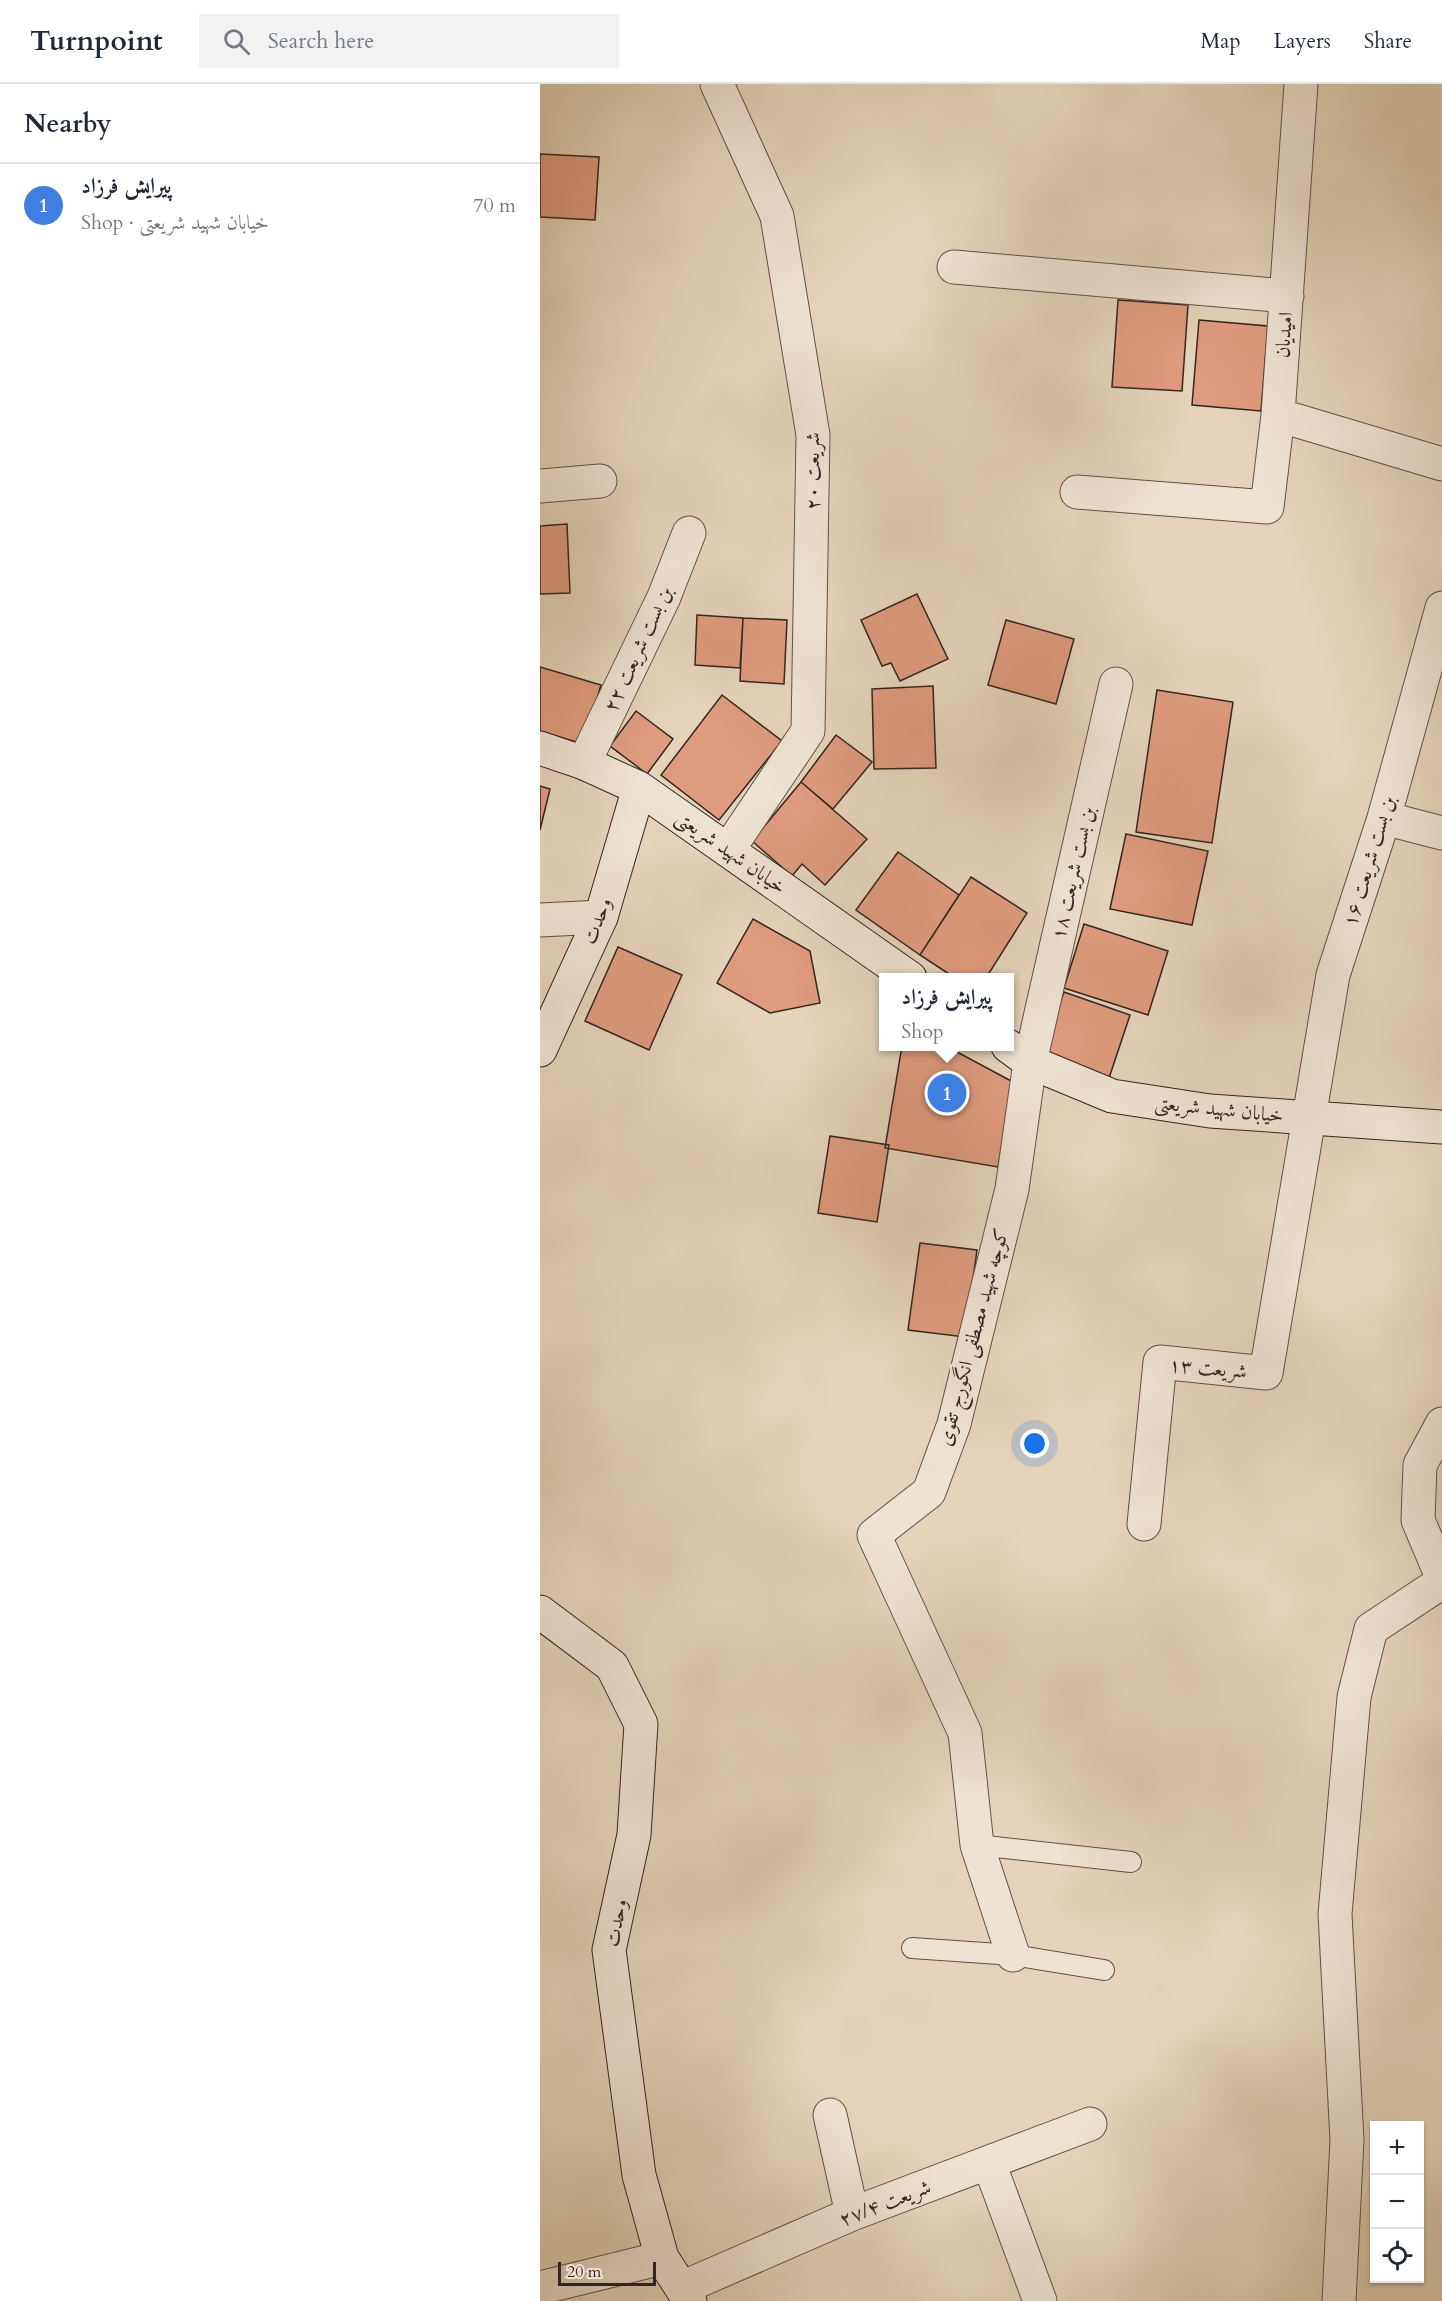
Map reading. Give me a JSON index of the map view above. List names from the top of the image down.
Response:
{
  "streets": {
    "street": [
      "امیدیان",
      "شریعت ۲۰",
      "بن بست شریعت ۲۲",
      "خیابان شهید شریعتی",
      "بن بست شریعت ۱۶",
      "بن بست شریعت ۱۸",
      "وحدت",
      "کوچه شهید مصطفی انگورج تقوی",
      "شریعت ۱۳",
      "شریعت ۲۷/۴"
    ]
  },
  "crossings": [
    ["شریعت ۲۰", "خیابان شهید شریعتی"],
    ["بن بست شریعت ۲۲", "خیابان شهید شریعتی"],
    ["خیابان شهید شریعتی", "بن بست شریعت ۱۶"],
    ["خیابان شهید شریعتی", "بن بست شریعت ۱۸"],
    ["خیابان شهید شریعتی", "وحدت"],
    ["خیابان شهید شریعتی", "کوچه شهید مصطفی انگورج تقوی"],
    ["خیابان شهید شریعتی", "شریعت ۱۳"],
    ["بن بست شریعت ۱۶", "شریعت ۱۳"],
    ["بن بست شریعت ۱۸", "کوچه شهید مصطفی انگورج تقوی"],
    ["وحدت", "شریعت ۲۷/۴"]
  ],
  "scale_bar": "20 m",
  "page": {
    "header": "Turnpoint",
    "search": "Search here",
    "nav": ["Map", "Layers", "Share"],
    "heading": "Nearby",
    "list": [
      {
        "mark": "1",
        "name": "پیرایش فرزاد",
        "note": "Shop · خیابان شهید شریعتی",
        "value": "70 m"
      }
    ],
    "popup": ["پیرایش فرزاد", "Shop"],
    "pins": "1",
    "map_buttons": ["+", "−"],
    "scale": "20 m"
  }
}
